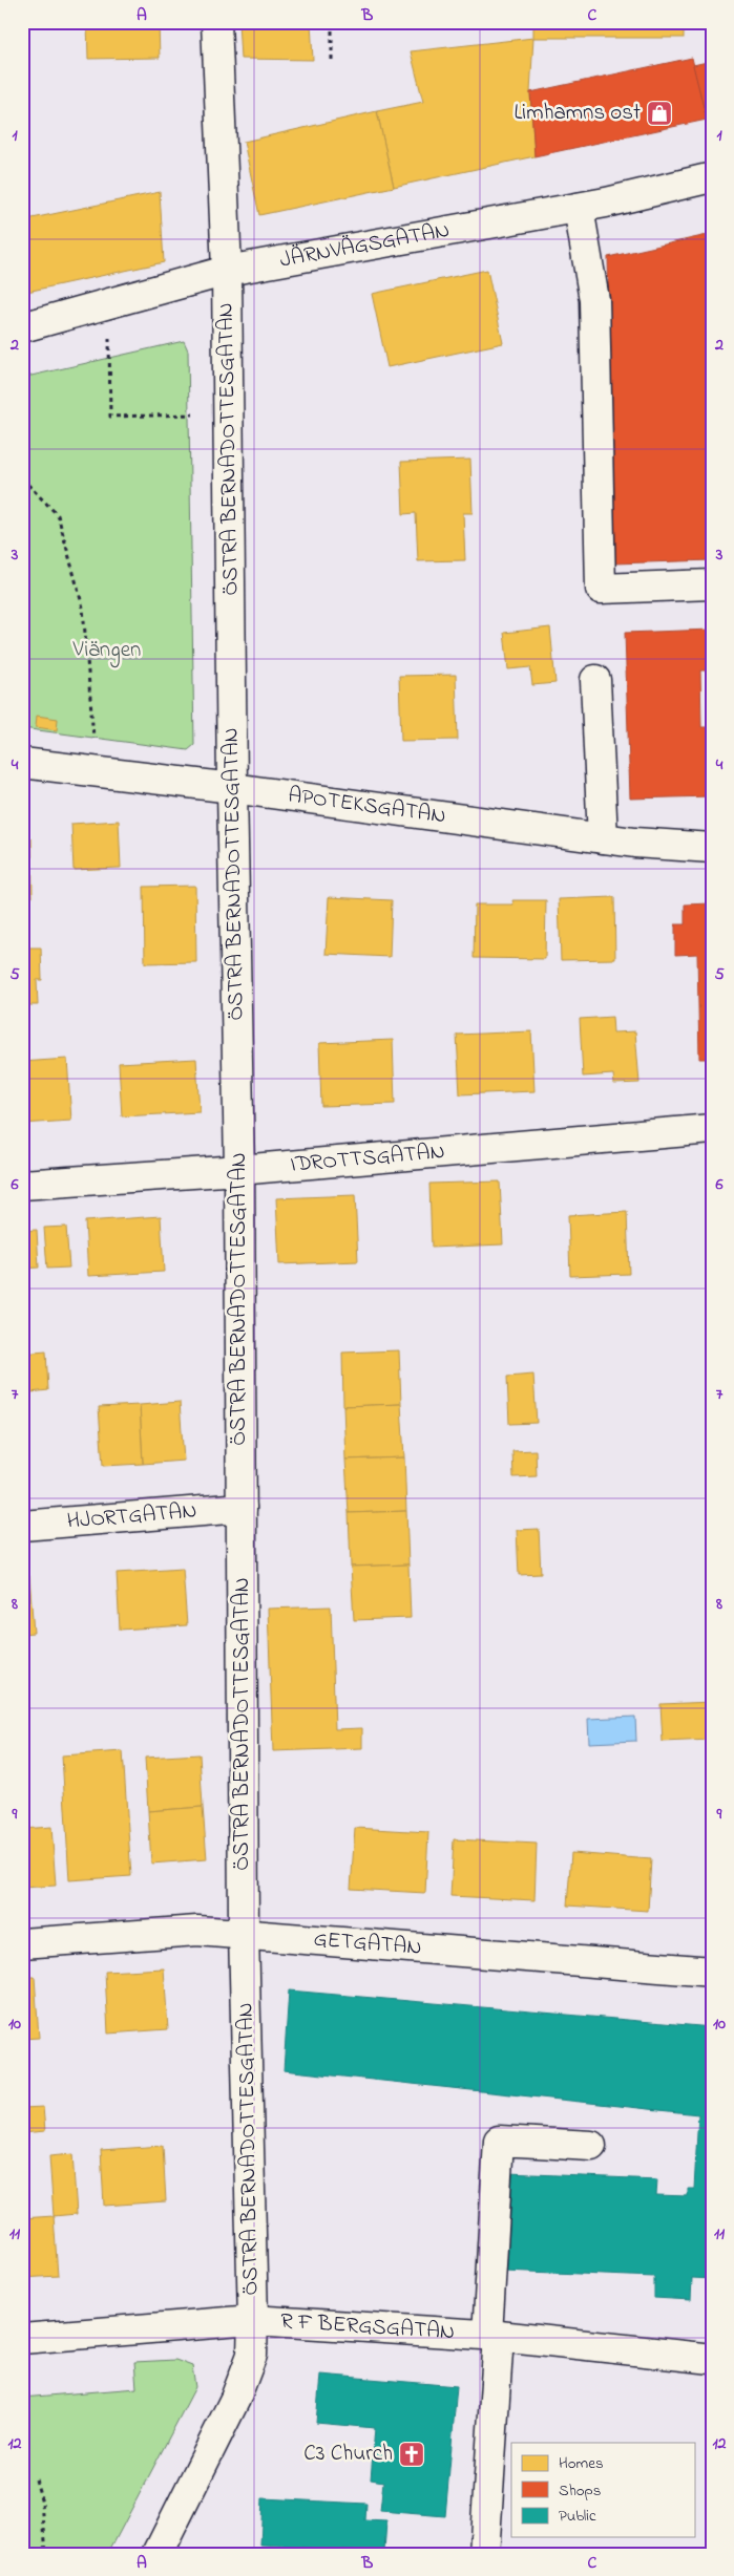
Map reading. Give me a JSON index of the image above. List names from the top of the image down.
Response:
{
  "streets": {
    "street": [
      "JÄRNVÄGSGATAN",
      "ÖSTRA BERNADOTTESGATAN",
      "APOTEKSGATAN",
      "IDROTTSGATAN",
      "HJORTGATAN",
      "GETGATAN",
      "R F BERGSGATAN"
    ]
  },
  "crossings": [
    ["JÄRNVÄGSGATAN", "ÖSTRA BERNADOTTESGATAN"],
    ["ÖSTRA BERNADOTTESGATAN", "APOTEKSGATAN"],
    ["ÖSTRA BERNADOTTESGATAN", "IDROTTSGATAN"],
    ["ÖSTRA BERNADOTTESGATAN", "HJORTGATAN"],
    ["ÖSTRA BERNADOTTESGATAN", "GETGATAN"],
    ["ÖSTRA BERNADOTTESGATAN", "R F BERGSGATAN"]
  ],
  "parks": ["Viängen"],
  "places": {
    "shop": ["Limhamns ost"],
    "church": ["C3 Church"]
  },
  "legend": ["Homes", "Shops", "Public"],
  "grid": {
    "columns": ["A", "B", "C"],
    "rows": [
      "1",
      "2",
      "3",
      "4",
      "5",
      "6",
      "7",
      "8",
      "9",
      "10",
      "11",
      "12"
    ]
  }
}
